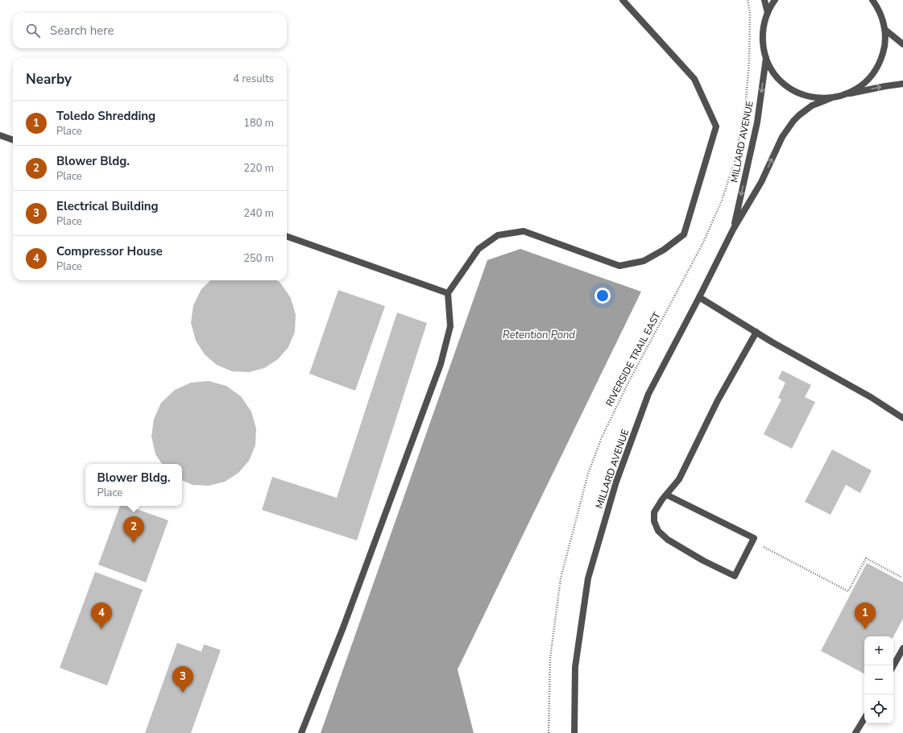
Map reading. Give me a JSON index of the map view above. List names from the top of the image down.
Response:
{
  "streets": {
    "street": ["MILLARD AVENUE"],
    "path": ["RIVERSIDE TRAIL EAST"]
  },
  "water": ["Retention Pond"],
  "page": {
    "search": "Search here",
    "heading": ["Nearby", "4 results"],
    "list": [
      {
        "mark": "1",
        "name": "Toledo Shredding",
        "note": "Place",
        "value": "180 m"
      },
      {
        "mark": "2",
        "name": "Blower Bldg.",
        "note": "Place",
        "value": "220 m"
      },
      {
        "mark": "3",
        "name": "Electrical Building",
        "note": "Place",
        "value": "240 m"
      },
      {
        "mark": "4",
        "name": "Compressor House",
        "note": "Place",
        "value": "250 m"
      }
    ],
    "popup": ["Blower Bldg.", "Place"],
    "pins": [
      "2",
      "1",
      "4",
      "3"
    ],
    "map_buttons": ["+", "−"]
  }
}
